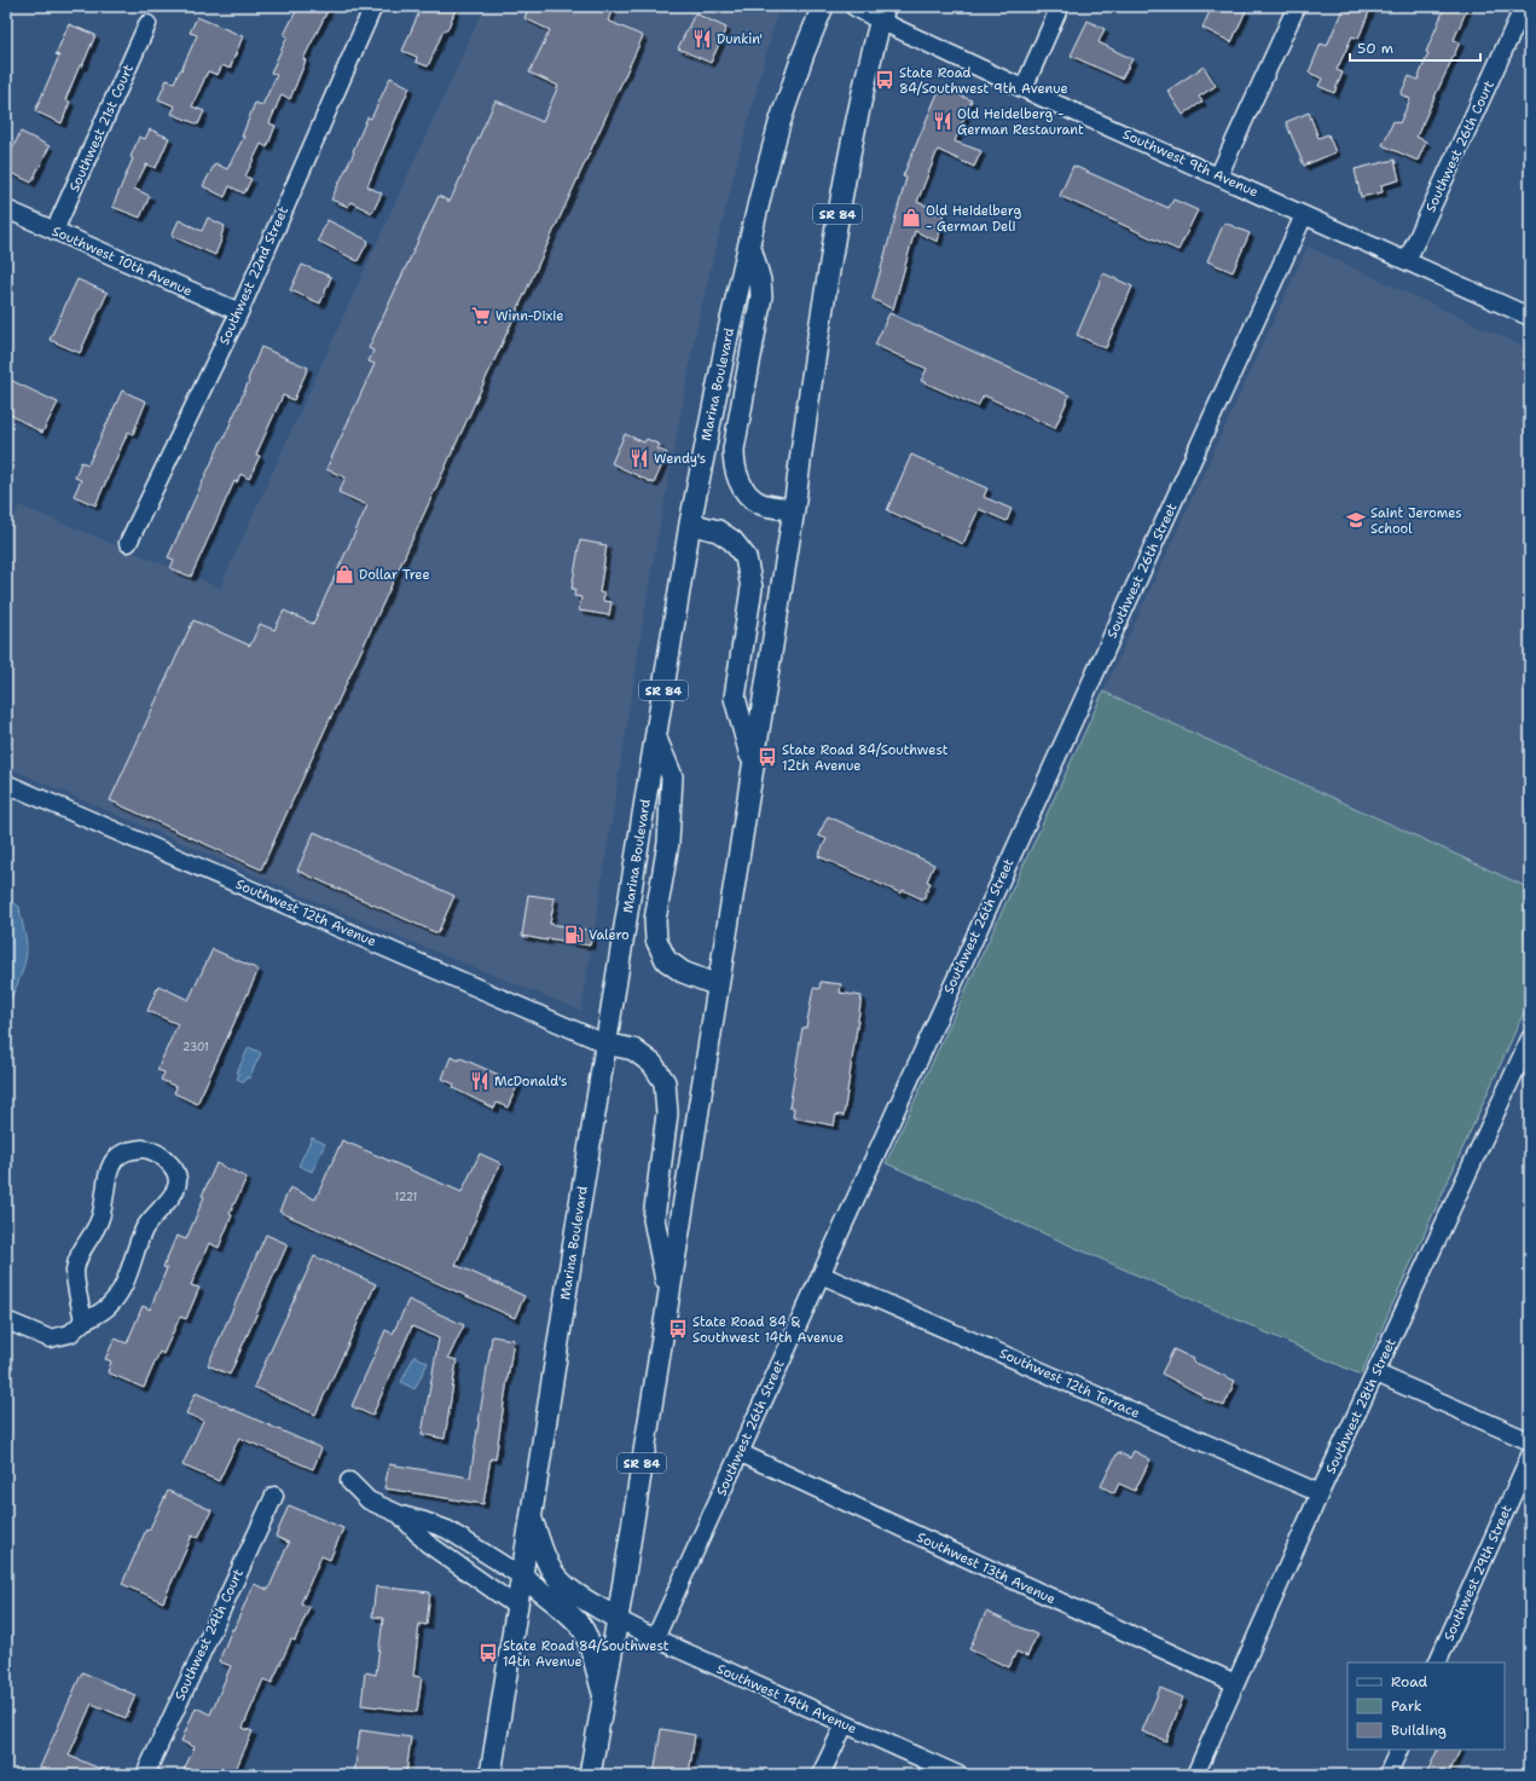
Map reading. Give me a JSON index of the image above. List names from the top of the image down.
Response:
{
  "streets": {
    "main road": ["SR 84", "Marina Boulevard"],
    "street": [
      "Southwest 21st Court",
      "Southwest 26th Court",
      "Southwest 9th Avenue",
      "Southwest 10th Avenue",
      "Southwest 22nd Street",
      "Southwest 26th Street",
      "Southwest 12th Avenue",
      "Southwest 12th Terrace",
      "Southwest 28th Street",
      "Southwest 13th Avenue",
      "Southwest 29th Street",
      "Southwest 24th Court",
      "Southwest 14th Avenue"
    ]
  },
  "crossings": [
    ["Southwest 21st Court", "Southwest 10th Avenue"],
    ["Southwest 26th Court", "Southwest 9th Avenue"],
    ["Southwest 9th Avenue", "SR 84"],
    ["Southwest 9th Avenue", "Southwest 26th Street"],
    ["SR 84", "Southwest 14th Avenue"],
    ["Southwest 10th Avenue", "Southwest 22nd Street"],
    ["Marina Boulevard", "Southwest 12th Avenue"],
    ["Southwest 26th Street", "Southwest 12th Terrace"],
    ["Southwest 26th Street", "Southwest 13th Avenue"],
    ["Southwest 26th Street", "Southwest 14th Avenue"],
    ["Southwest 12th Terrace", "Southwest 28th Street"],
    ["Southwest 28th Street", "Southwest 13th Avenue"]
  ],
  "places": {
    "restaurant": [
      "Dunkin'",
      "Old Heidelberg - German Restaurant",
      "Wendy's",
      "McDonald's"
    ],
    "bus stop": [
      "State Road 84/Southwest 9th Avenue",
      "State Road 84/Southwest 12th Avenue",
      "State Road 84 & Southwest 14th Avenue",
      "State Road 84/Southwest 14th Avenue"
    ],
    "shop": ["Old Heidelberg - German Deli", "Dollar Tree"],
    "supermarket": ["Winn-Dixie"],
    "school or university": ["Saint Jeromes School"],
    "fuel station": ["Valero"]
  },
  "house_numbers": ["2301", "1221"],
  "legend": ["Road", "Park", "Building"],
  "scale_bar": "50 m"
}
